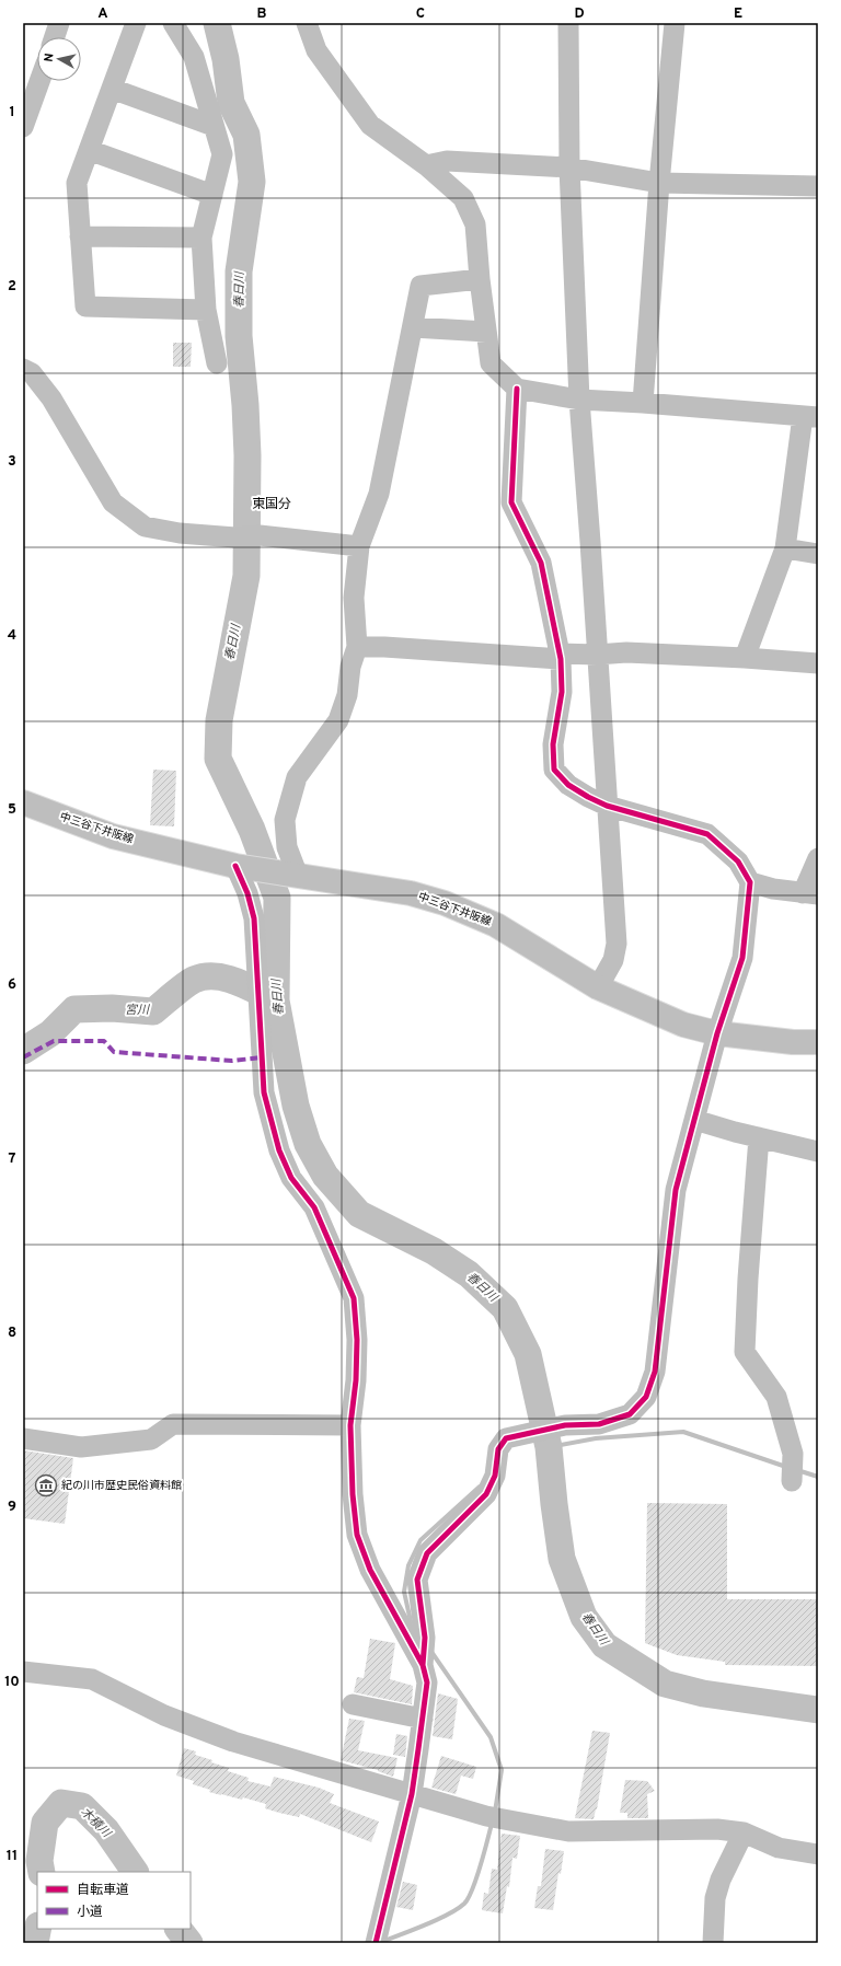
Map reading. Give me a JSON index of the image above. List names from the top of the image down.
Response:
{
  "streets": {
    "main road": ["中三谷下井阪線"]
  },
  "districts": ["東国分"],
  "water": ["春日川", "宮川", "木積川"],
  "places": {
    "museum": ["紀の川市歴史民俗資料館"]
  },
  "legend": ["自転車道", "小道"],
  "north": "left",
  "grid": {
    "columns": [
      "A",
      "B",
      "C",
      "D",
      "E"
    ],
    "rows": [
      "1",
      "2",
      "3",
      "4",
      "5",
      "6",
      "7",
      "8",
      "9",
      "10",
      "11"
    ]
  }
}
